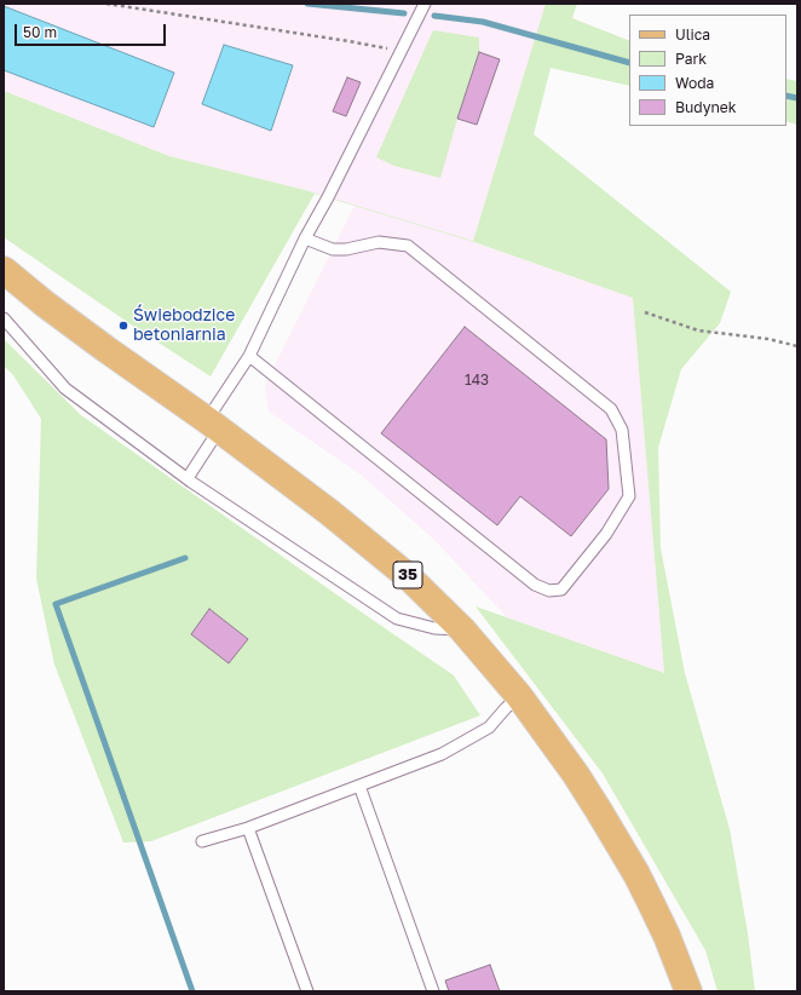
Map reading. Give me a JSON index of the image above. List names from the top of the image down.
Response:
{
  "streets": {
    "main road": ["35"]
  },
  "places": ["Świebodzice betoniarnia"],
  "house_numbers": ["143"],
  "legend": [
    "Ulica",
    "Park",
    "Woda",
    "Budynek"
  ],
  "scale_bar": "50 m"
}
